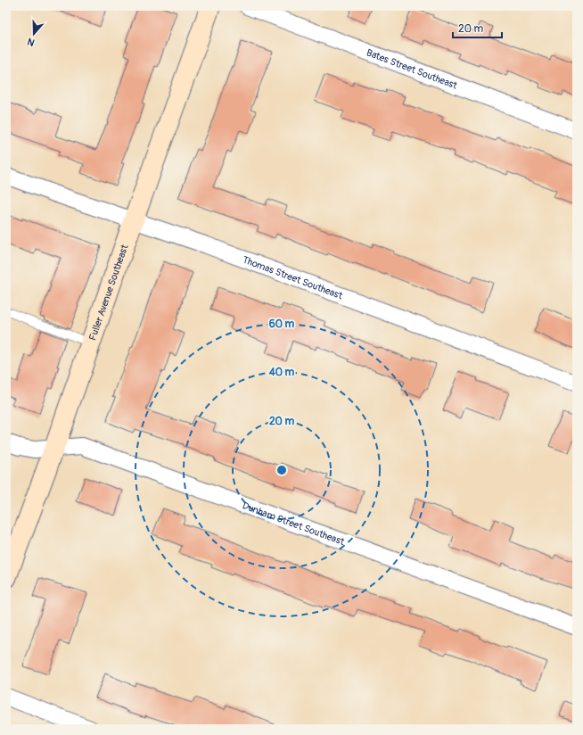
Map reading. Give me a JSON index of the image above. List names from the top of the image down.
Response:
{
  "streets": {
    "main road": ["Fuller Avenue Southeast"],
    "street": ["Bates Street Southeast", "Thomas Street Southeast", "Dunham Street Southeast"]
  },
  "crossings": [
    ["Thomas Street Southeast", "Fuller Avenue Southeast"],
    ["Fuller Avenue Southeast", "Dunham Street Southeast"]
  ],
  "scale_bar": "20 m",
  "north": "bottom",
  "rings": ["60 m", "40 m", "20 m"]
}
